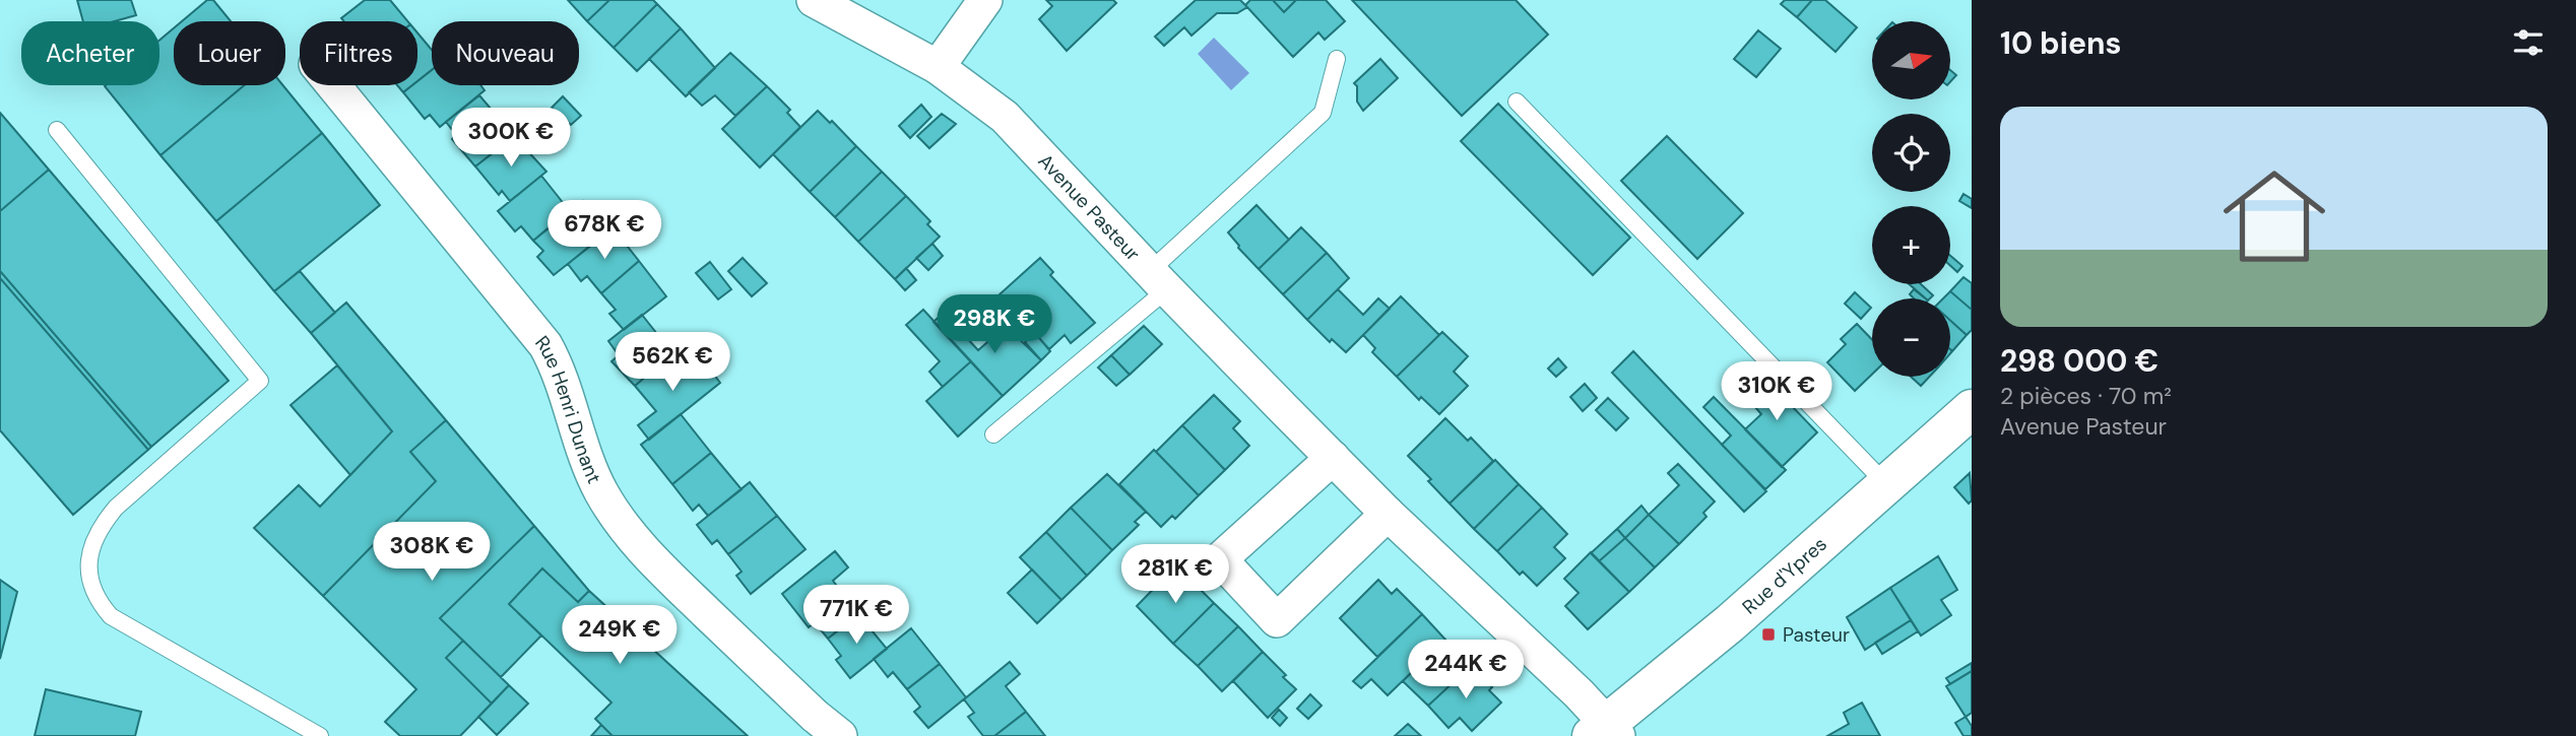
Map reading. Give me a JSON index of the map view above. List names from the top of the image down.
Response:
{
  "streets": {
    "main road": ["Rue d'Ypres"],
    "street": ["Avenue Pasteur", "Rue Henri Dunant"]
  },
  "crossings": [
    ["Avenue Pasteur", "Rue d'Ypres"]
  ],
  "places": {
    "transit": ["Pasteur"]
  },
  "north": "right",
  "page": {
    "heading": "10 biens",
    "map_buttons": ["+", "−"],
    "chip": [
      "Acheter",
      "Louer",
      "Filtres",
      "Nouveau"
    ],
    "list": [
      {
        "name": "298 000 €",
        "note": "2 pièces · 70 m² · Avenue Pasteur"
      }
    ],
    "price": [
      "300K €",
      "678K €",
      "298K €",
      "562K €",
      "310K €",
      "308K €",
      "281K €",
      "771K €",
      "249K €",
      "244K €"
    ]
  }
}
